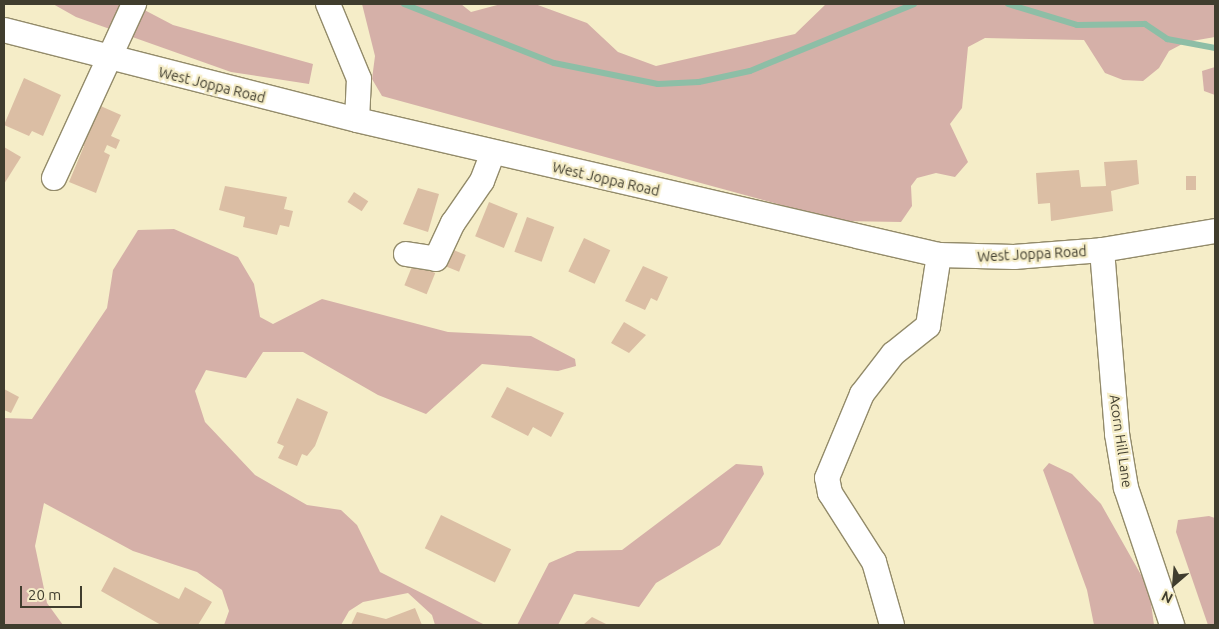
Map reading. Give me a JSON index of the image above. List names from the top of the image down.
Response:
{
  "streets": {
    "street": ["West Joppa Road", "Acorn Hill Lane"]
  },
  "crossings": [
    ["West Joppa Road", "Acorn Hill Lane"]
  ],
  "scale_bar": "20 m",
  "north": "bottom left"
}
